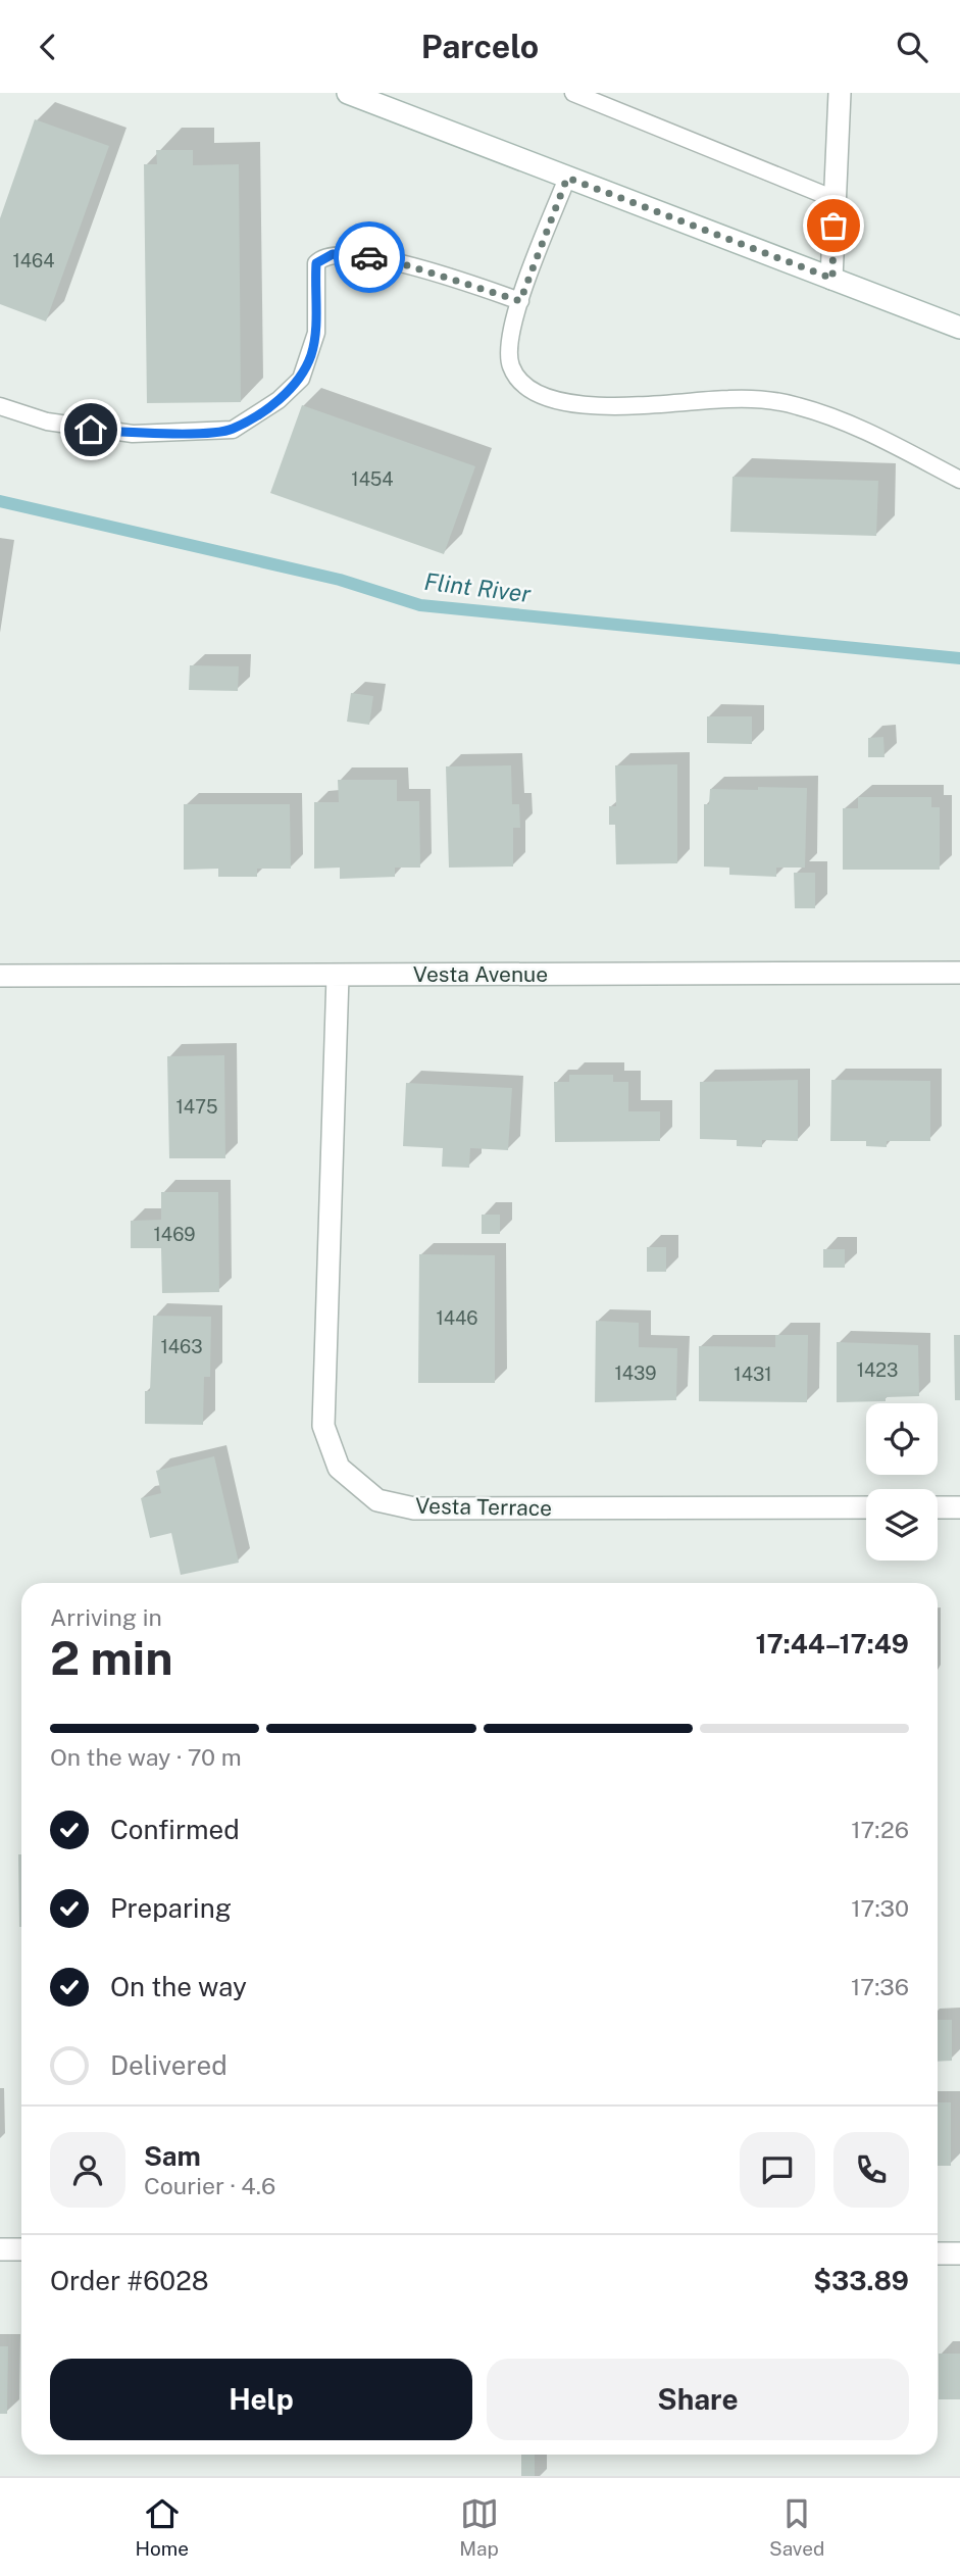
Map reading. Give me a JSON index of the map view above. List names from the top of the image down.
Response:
{
  "streets": {
    "street": ["Vesta Avenue", "Vesta Terrace"]
  },
  "crossings": [
    ["Vesta Avenue", "Vesta Terrace"]
  ],
  "water": ["Flint River"],
  "house_numbers": [
    "1464",
    "1454",
    "1475",
    "1469",
    "1446",
    "1463",
    "1423",
    "1439",
    "1431"
  ],
  "page": {
    "header": "Parcelo",
    "heading": ["2 min", "Arriving in", "17:44–17:49"],
    "panel": [
      "Sam",
      "Courier · 4.6",
      "Order #6028",
      "$33.89"
    ],
    "bar": "On the way · 70 m",
    "list": [
      ["Confirmed", "17:26"],
      ["Preparing", "17:30"],
      ["On the way", "17:36"],
      "Delivered"
    ],
    "buttons": ["Help", "Share"],
    "tabs": ["Home", "Map", "Saved"]
  }
}
